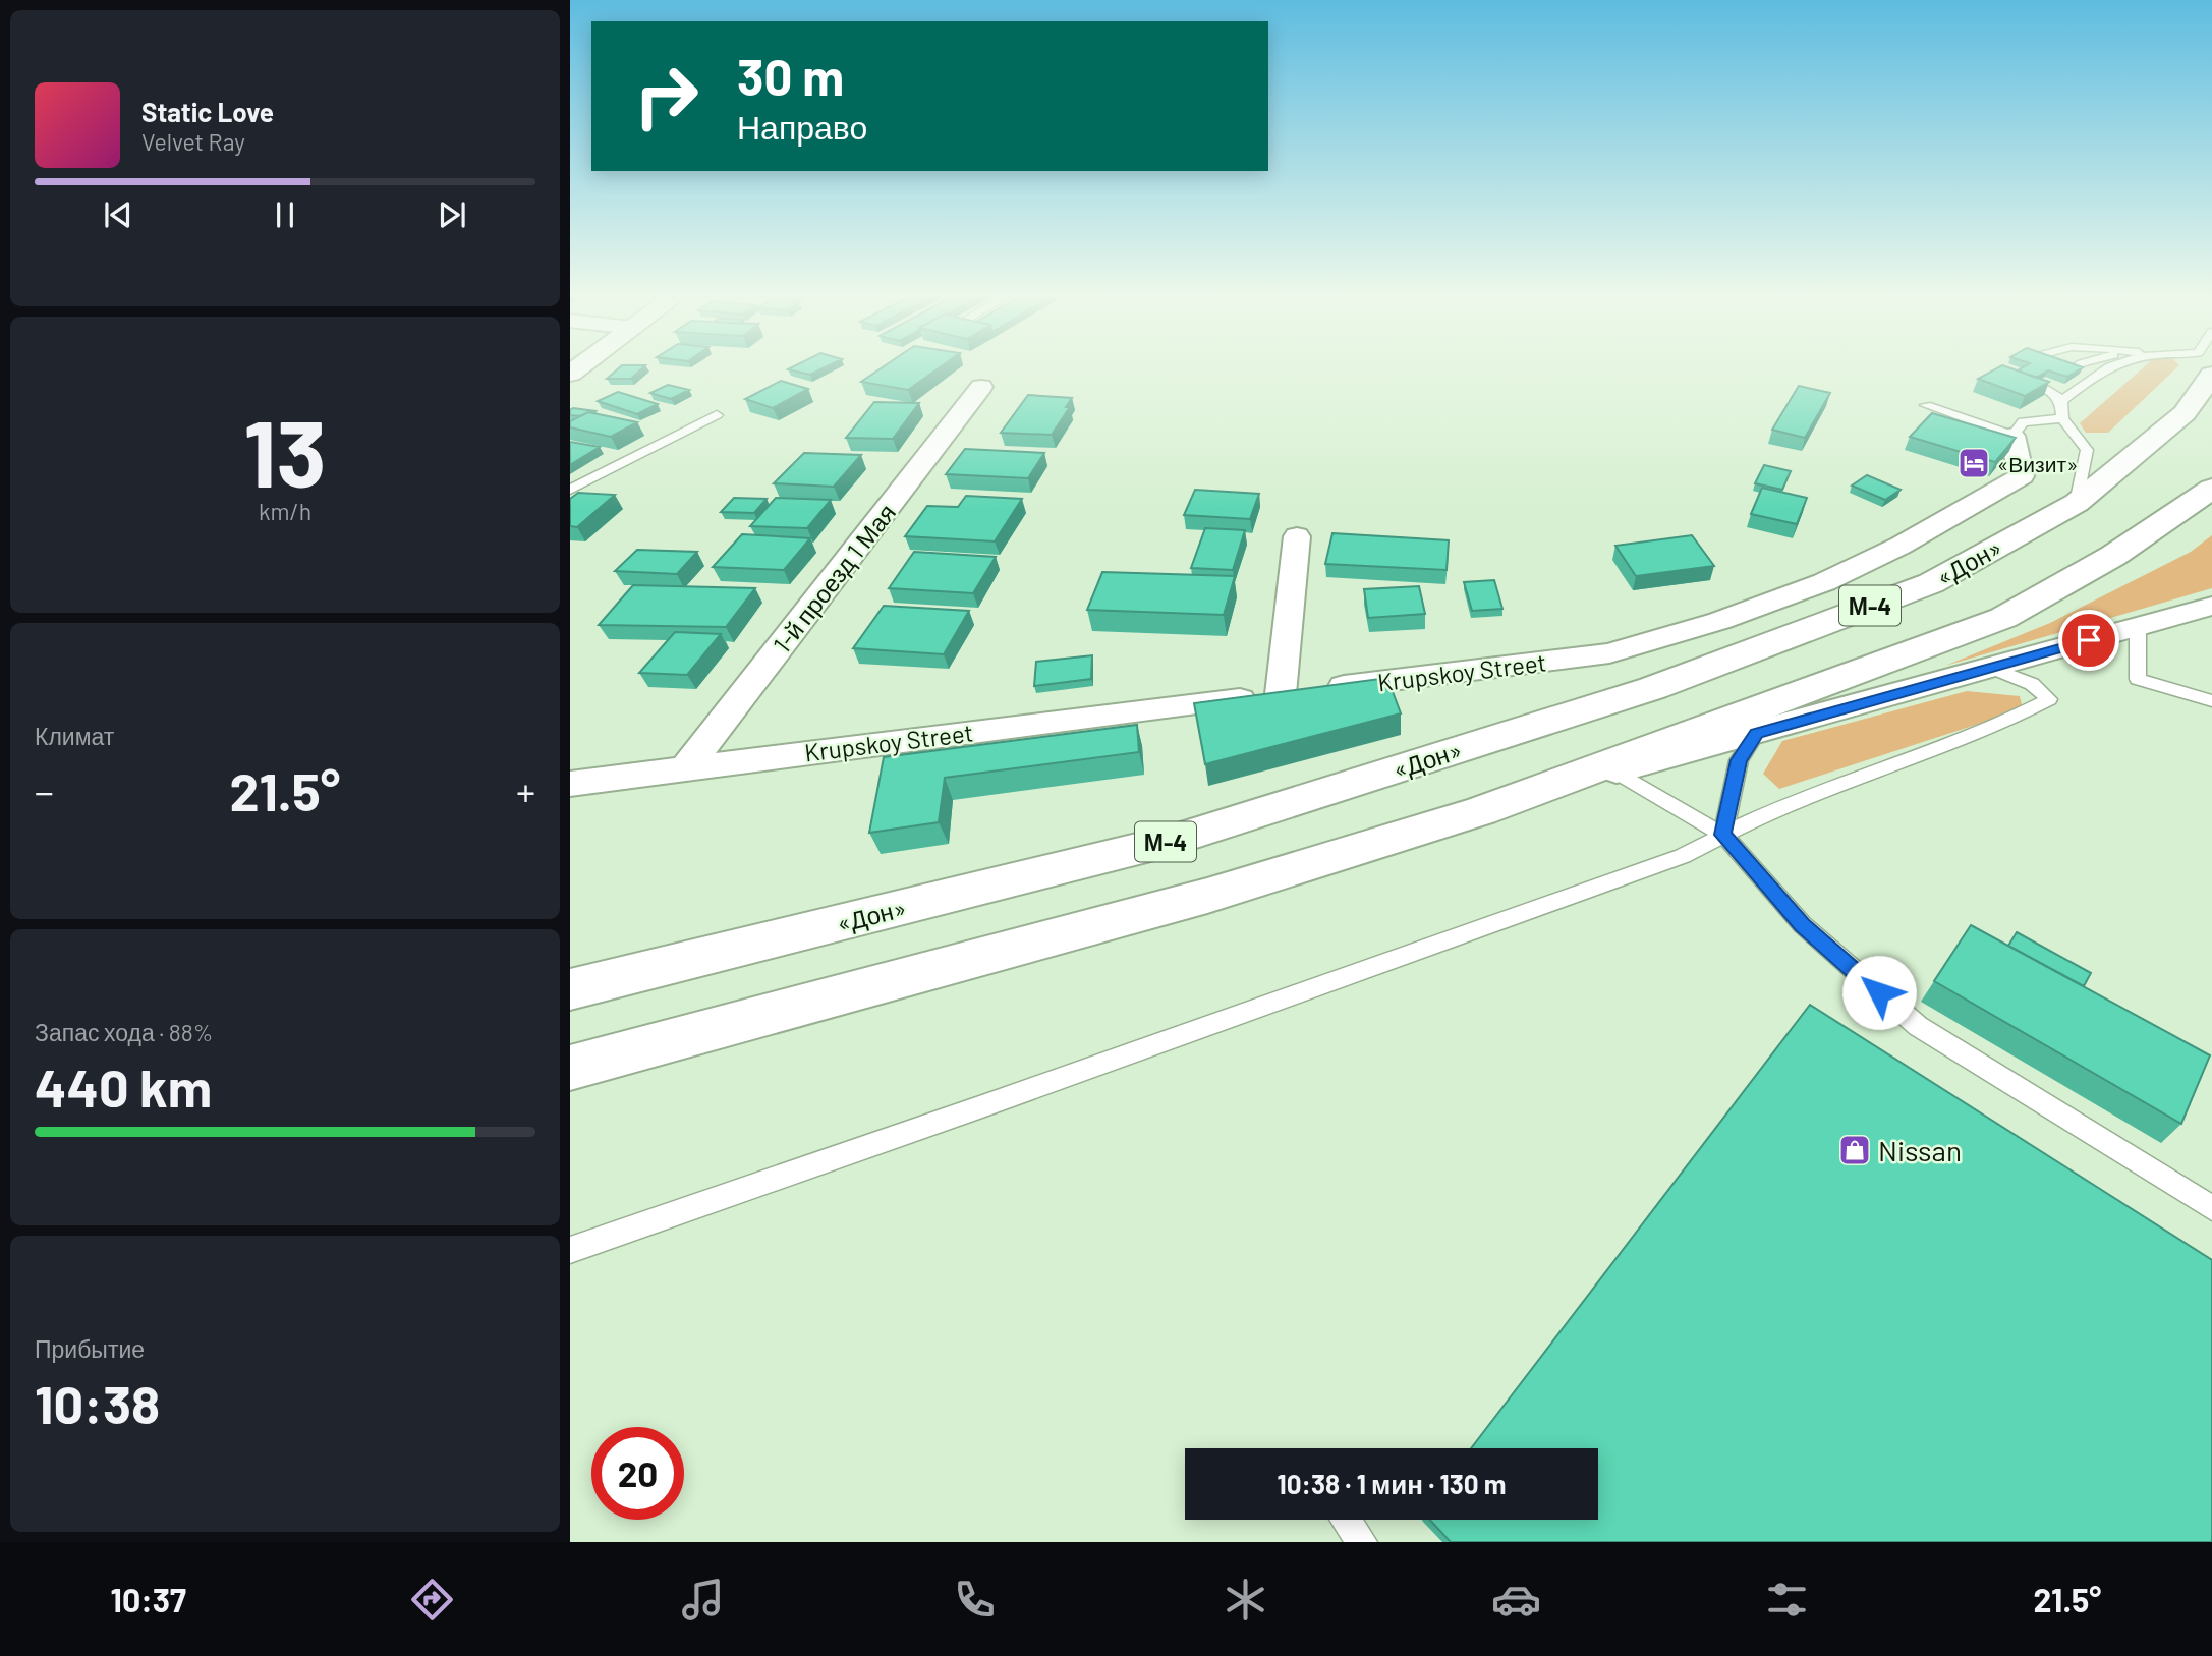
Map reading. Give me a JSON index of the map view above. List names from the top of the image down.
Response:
{
  "streets": {
    "main road": ["«Дон»", "М-4"],
    "street": ["1-й проезд 1 Мая", "Krupskoy Street"]
  },
  "crossings": [
    ["1-й проезд 1 Мая", "Krupskoy Street"]
  ],
  "places": {
    "hotel": ["«Визит»"],
    "shop": ["Nissan"]
  },
  "page": {
    "turn": ["30 m", "Направо"],
    "song": ["Static Love", "Velvet Ray"],
    "tile": [
      ["13", "km/h"],
      "Климат",
      ["Запас хода · 88%", "440 km"],
      ["Прибытие", "10:38"]
    ],
    "heat": ["−", "21.5°", "+"],
    "limit": "20",
    "trip": "10:38 · 1 мин · 130 m",
    "tabs": ["10:37", "21.5°"]
  }
}
